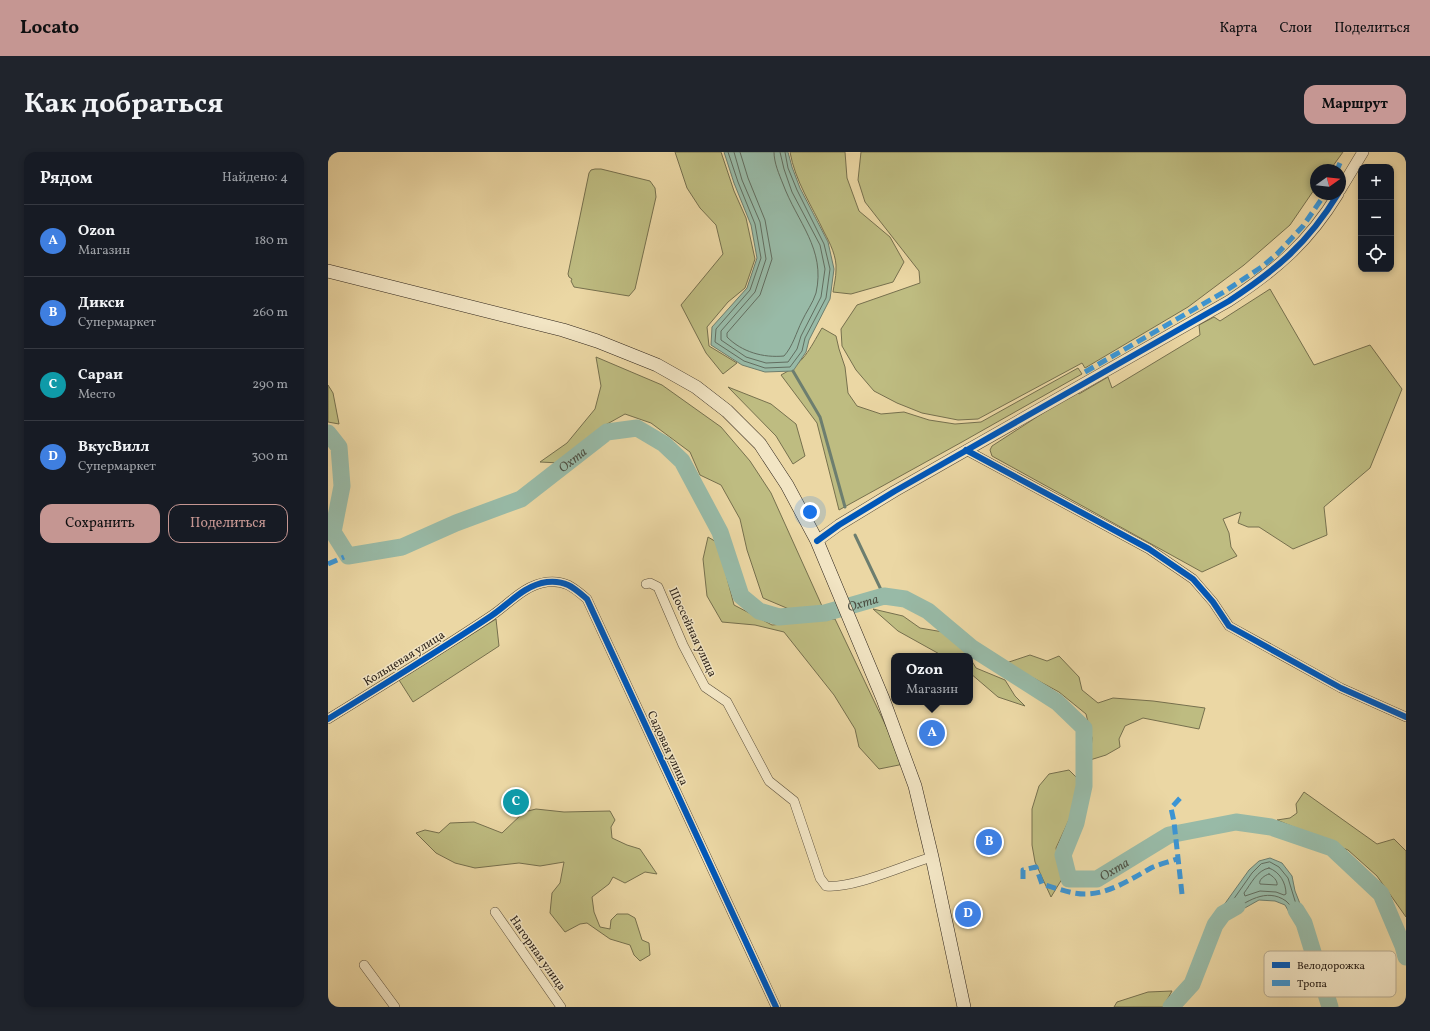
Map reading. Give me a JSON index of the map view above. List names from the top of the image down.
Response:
{
  "streets": {
    "street": [
      "Шоссейная улица",
      "Кольцевая улица",
      "Садовая улица",
      "Нагорная улица"
    ]
  },
  "crossings": [
    ["Кольцевая улица", "Садовая улица"]
  ],
  "water": ["Охта"],
  "legend": ["Велодорожка", "Тропа"],
  "north": "right",
  "page": {
    "header": "Locato",
    "nav": ["Карта", "Слои", "Поделиться"],
    "title": "Как добраться",
    "buttons": [
      "Маршрут",
      ["Сохранить", "Поделиться"]
    ],
    "heading": ["Рядом", "Найдено: 4"],
    "map_buttons": ["+", "−"],
    "list": [
      {
        "mark": "A",
        "name": "Ozon",
        "note": "Магазин",
        "value": "180 m"
      },
      {
        "mark": "B",
        "name": "Дикси",
        "note": "Супермаркет",
        "value": "260 m"
      },
      {
        "mark": "C",
        "name": "Сараи",
        "note": "Место",
        "value": "290 m"
      },
      {
        "mark": "D",
        "name": "ВкусВилл",
        "note": "Супермаркет",
        "value": "300 m"
      }
    ],
    "popup": ["Ozon", "Магазин"],
    "pins": [
      "A",
      "C",
      "B",
      "D"
    ]
  }
}
